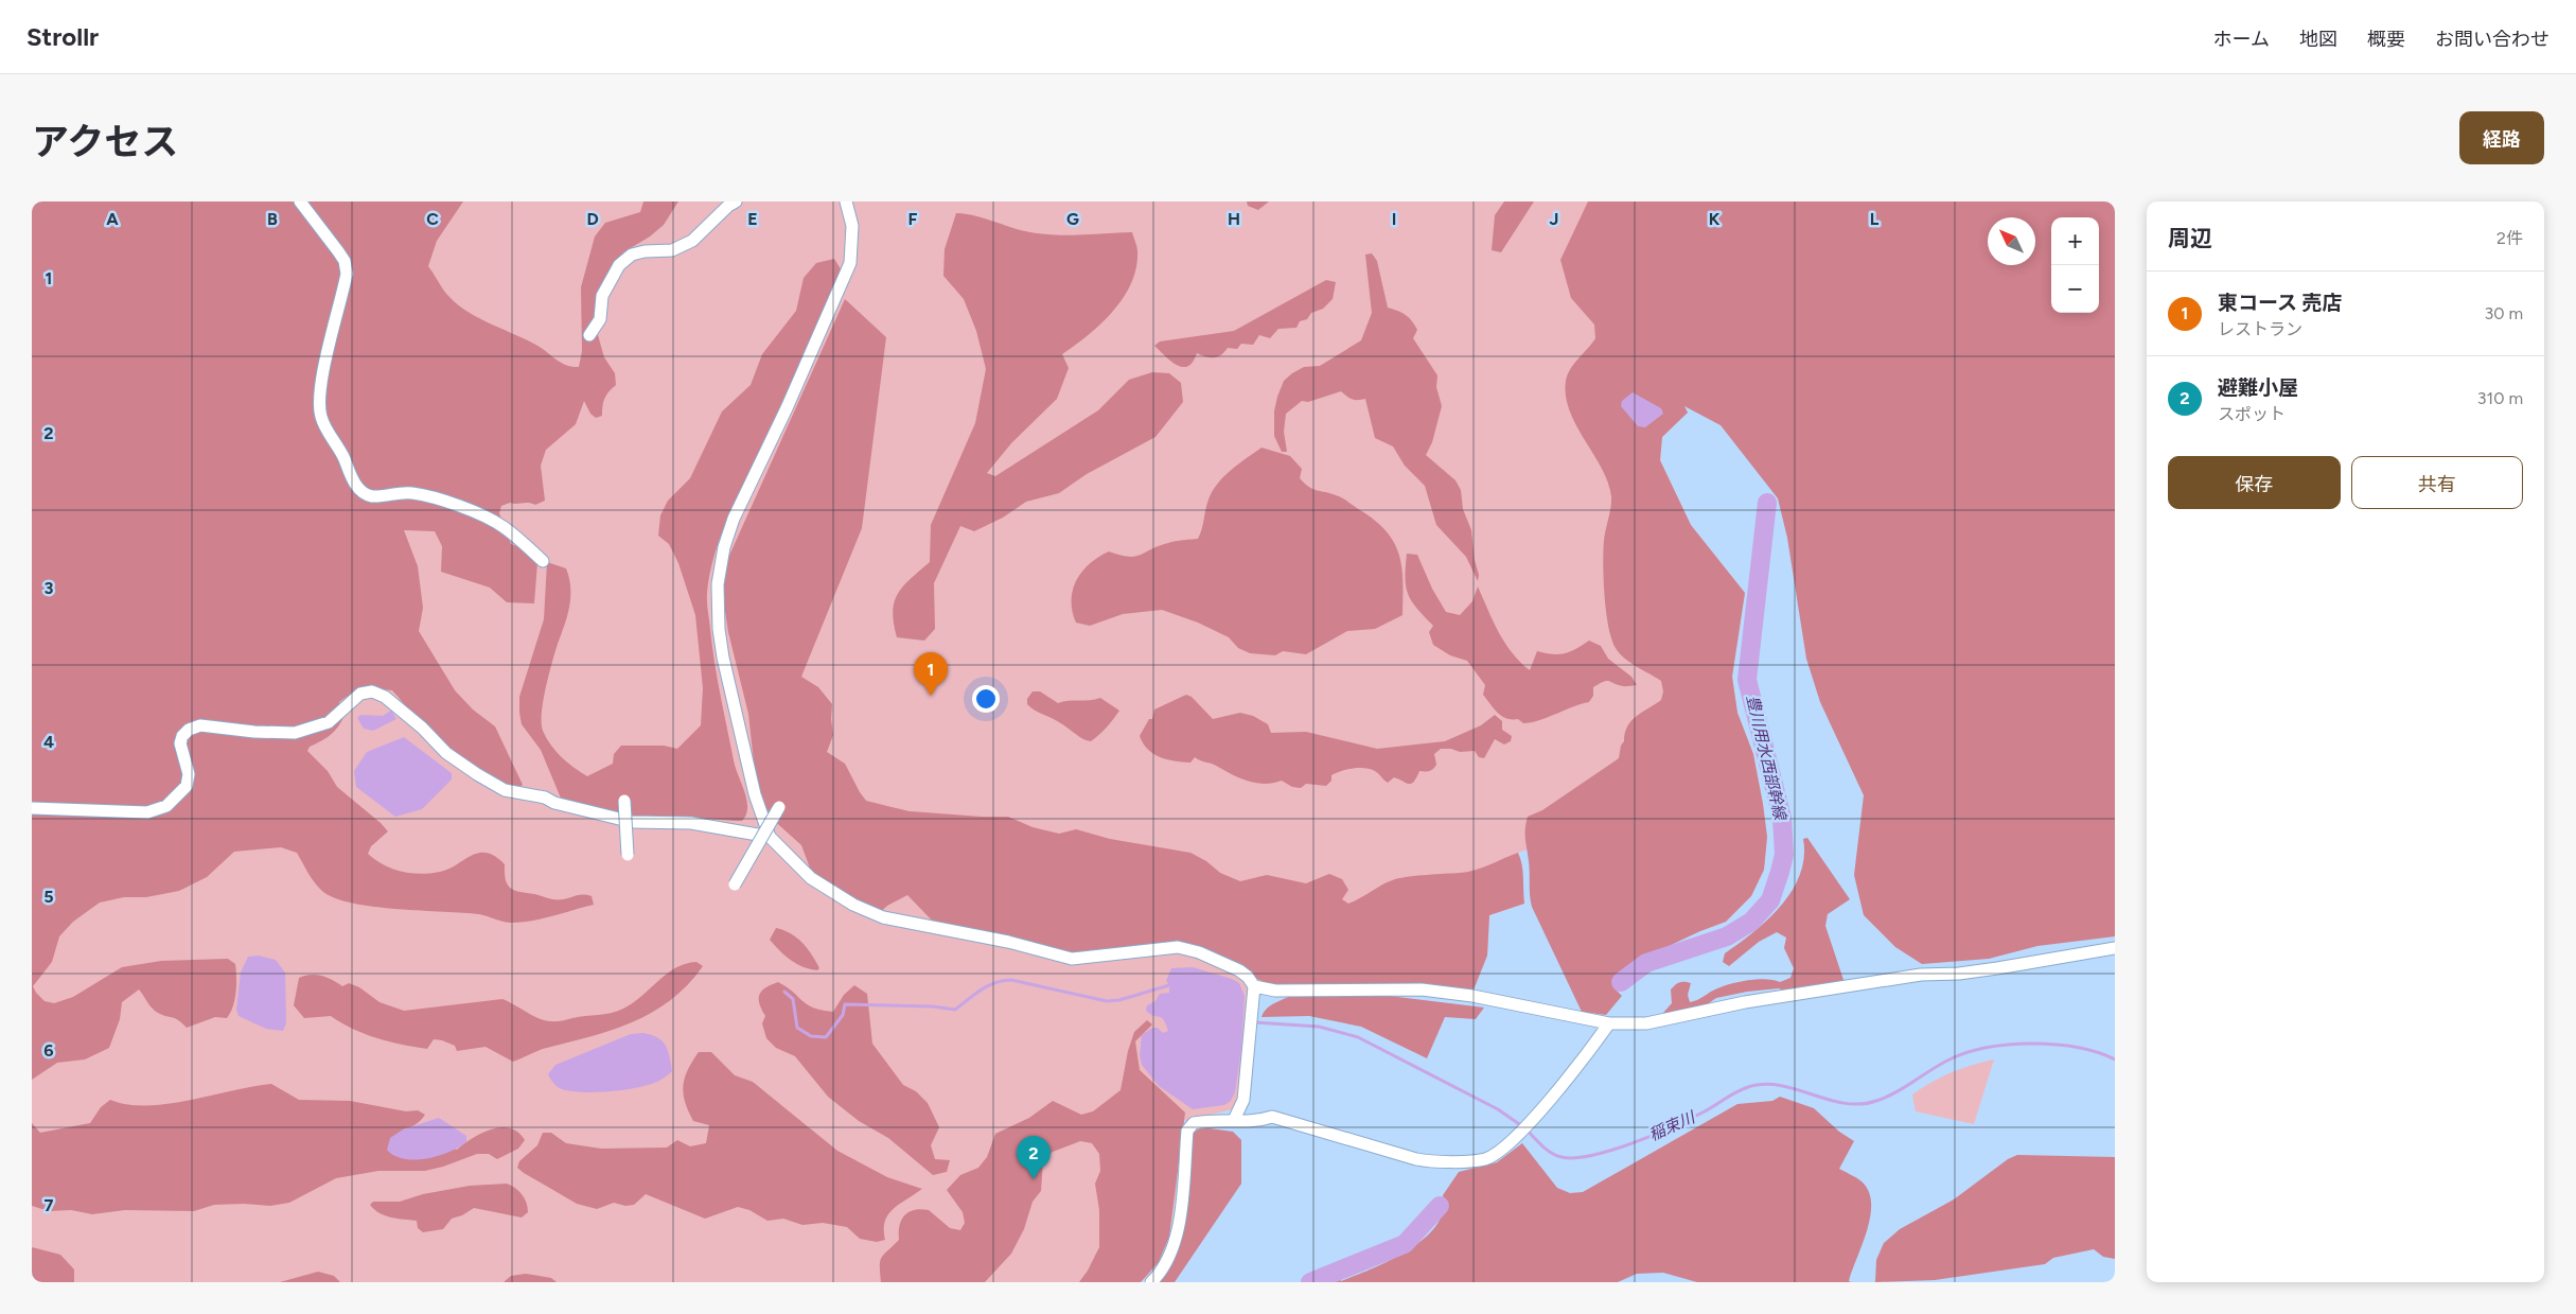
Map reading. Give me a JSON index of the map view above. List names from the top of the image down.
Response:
{
  "water": ["豊川用水西部幹線", "稲束川"],
  "north": "top left",
  "page": {
    "header": "Strollr",
    "nav": [
      "ホーム",
      "地図",
      "概要",
      "お問い合わせ"
    ],
    "title": "アクセス",
    "buttons": [
      "経路",
      ["保存", "共有"]
    ],
    "heading": ["周辺", "2件"],
    "map_buttons": ["+", "−"],
    "list": [
      {
        "mark": "1",
        "name": "東コース 売店",
        "note": "レストラン",
        "value": "30 m"
      },
      {
        "mark": "2",
        "name": "避難小屋",
        "note": "スポット",
        "value": "310 m"
      }
    ],
    "pins": ["1", "2"]
  },
  "grid": {
    "columns": [
      "A",
      "B",
      "C",
      "D",
      "E",
      "F",
      "G",
      "H",
      "I",
      "J",
      "K",
      "L"
    ],
    "rows": [
      "1",
      "2",
      "3",
      "4",
      "5",
      "6",
      "7"
    ]
  }
}
